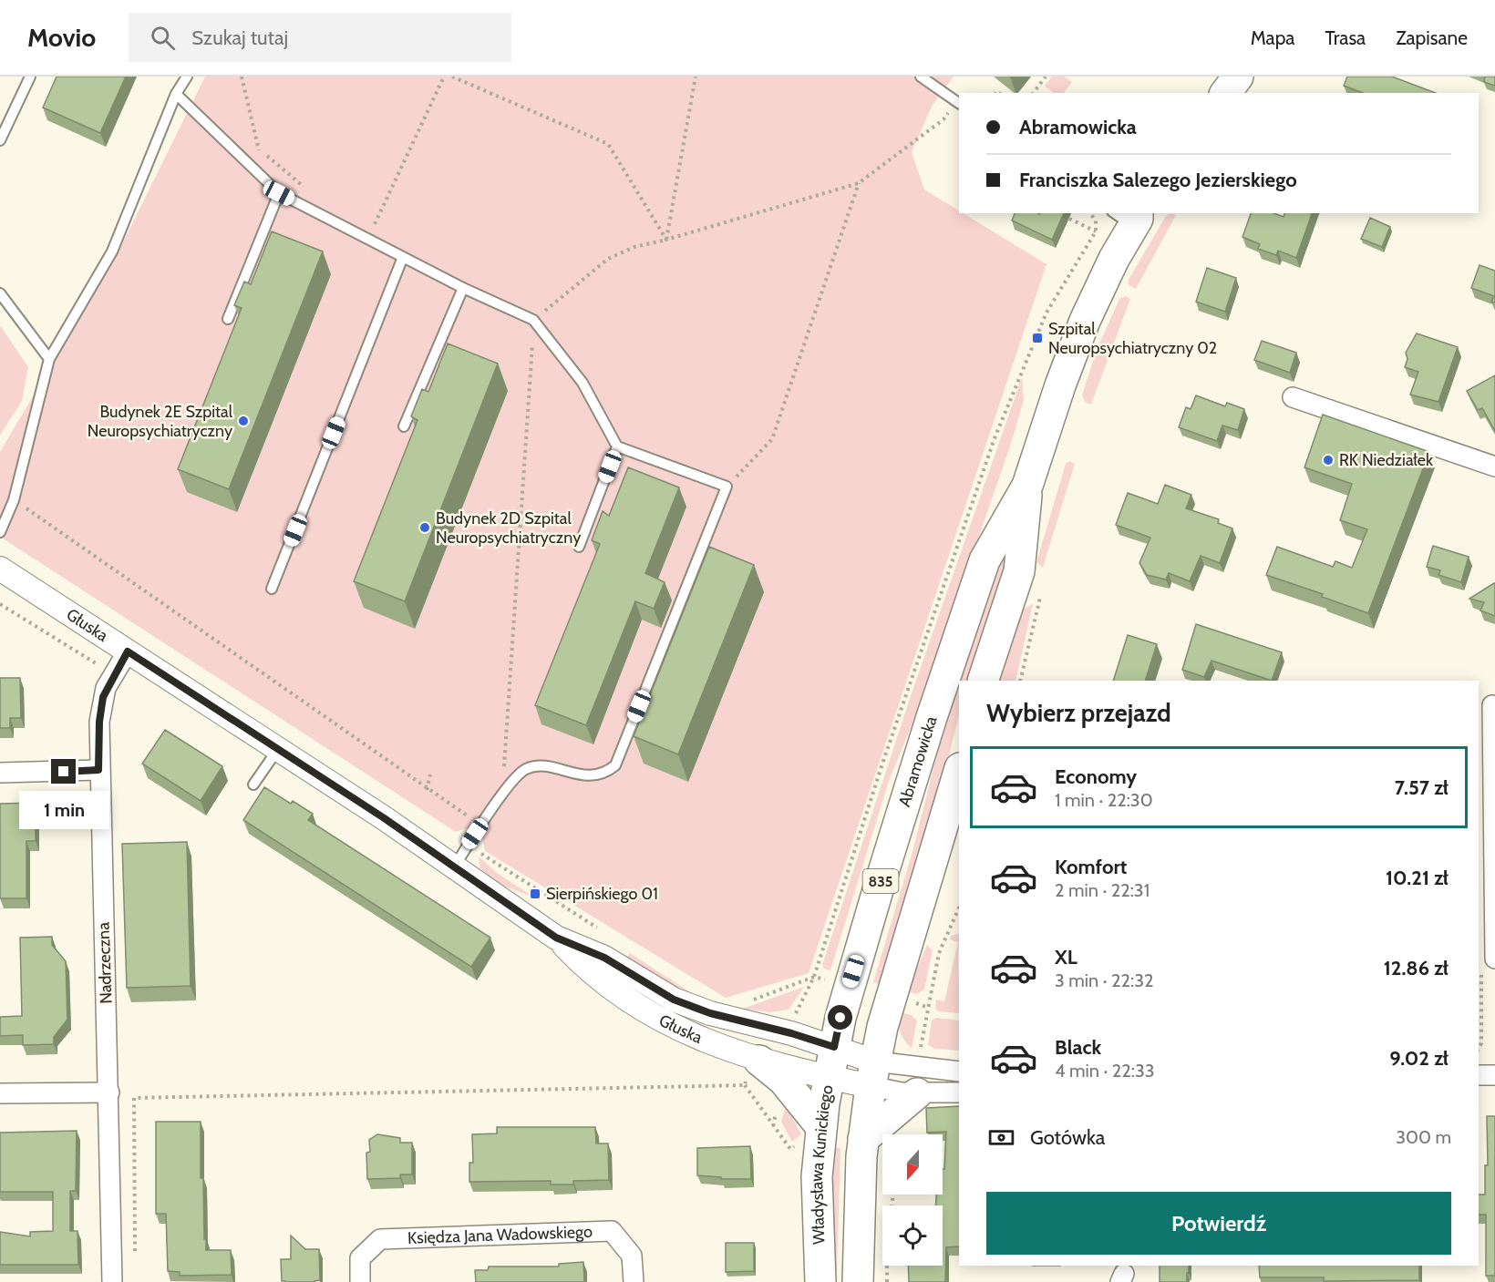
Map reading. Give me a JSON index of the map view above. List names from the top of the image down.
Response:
{
  "streets": {
    "main road": ["Abramowicka", "835", "Władysława Kunickiego"],
    "street": ["Głuska", "Nadrzeczna", "Księdza Jana Wadowskiego"]
  },
  "crossings": [
    ["Głuska", "Abramowicka"],
    ["Głuska", "835"],
    ["Głuska", "Nadrzeczna"],
    ["Głuska", "Władysława Kunickiego"],
    ["Abramowicka", "Władysława Kunickiego"]
  ],
  "places": {
    "transit": ["Szpital Neuropsychiatryczny 02", "Sierpińskiego 01"],
    "other": ["Budynek 2E Szpital Neuropsychiatryczny", "RK Niedziałek", "Budynek 2D Szpital Neuropsychiatryczny"]
  },
  "north": "bottom",
  "page": {
    "header": "Movio",
    "search": "Szukaj tutaj",
    "nav": ["Mapa", "Trasa", "Zapisane"],
    "banner": ["Abramowicka", "Franciszka Salezego Jezierskiego"],
    "heading": "Wybierz przejazd",
    "list": [
      {
        "name": "Economy",
        "note": "1 min · 22:30",
        "value": "7.57 zł"
      },
      {
        "name": "Komfort",
        "note": "2 min · 22:31",
        "value": "10.21 zł"
      },
      {
        "name": "XL",
        "note": "3 min · 22:32",
        "value": "12.86 zł"
      },
      {
        "name": "Black",
        "note": "4 min · 22:33",
        "value": "9.02 zł"
      }
    ],
    "bubble": "1 min",
    "pay": ["Gotówka", "300 m"],
    "buttons": "Potwierdź"
  }
}
